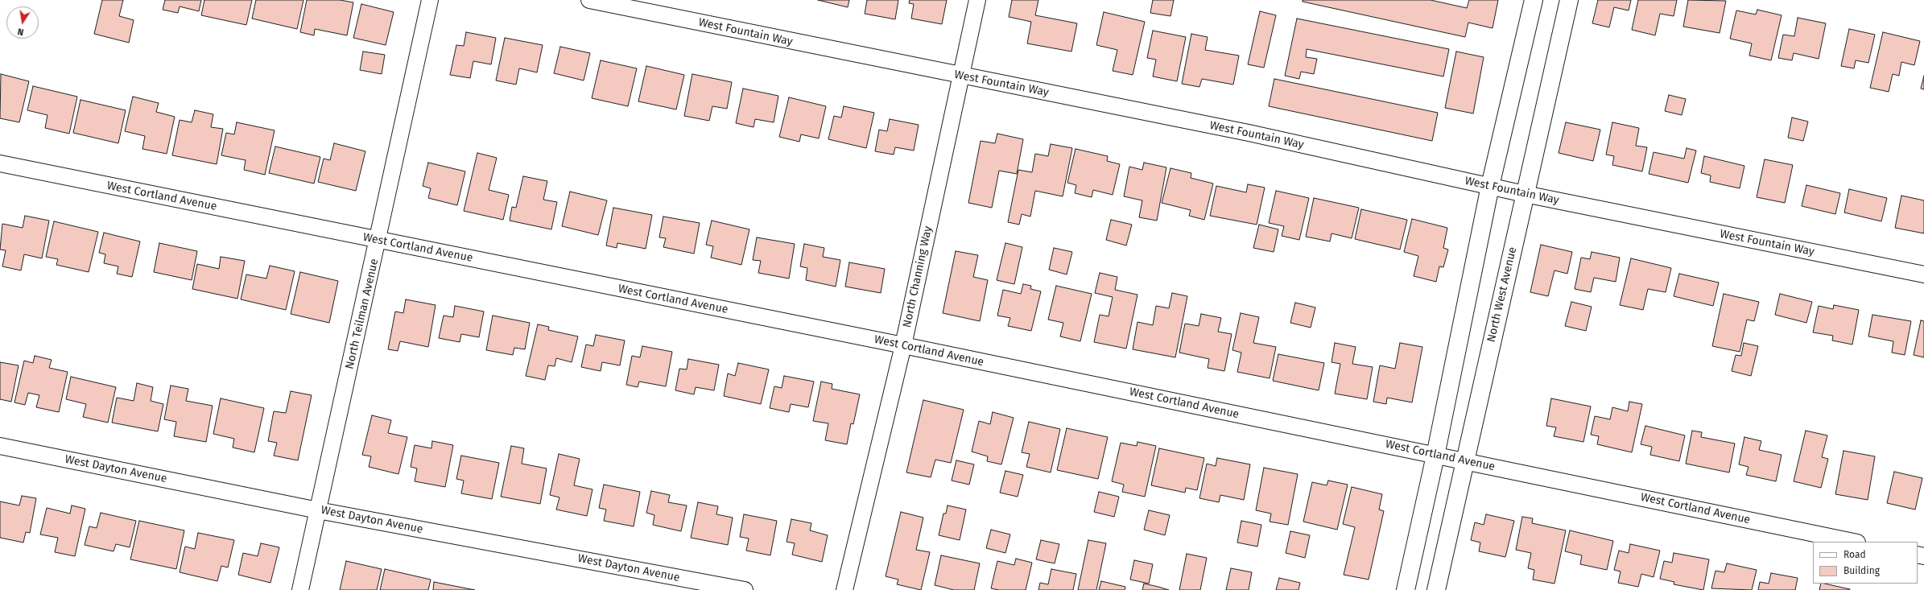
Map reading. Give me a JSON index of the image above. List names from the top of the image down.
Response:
{
  "streets": {
    "main road": ["North West Avenue"],
    "street": [
      "West Fountain Way",
      "West Cortland Avenue",
      "North Channing Way",
      "North Teilman Avenue",
      "West Dayton Avenue"
    ]
  },
  "crossings": [
    ["West Fountain Way", "North Channing Way"],
    ["West Fountain Way", "North West Avenue"],
    ["West Cortland Avenue", "North Channing Way"],
    ["West Cortland Avenue", "North West Avenue"],
    ["West Cortland Avenue", "North Teilman Avenue"],
    ["North Teilman Avenue", "West Dayton Avenue"]
  ],
  "legend": ["Road", "Building"],
  "north": "bottom"
}
